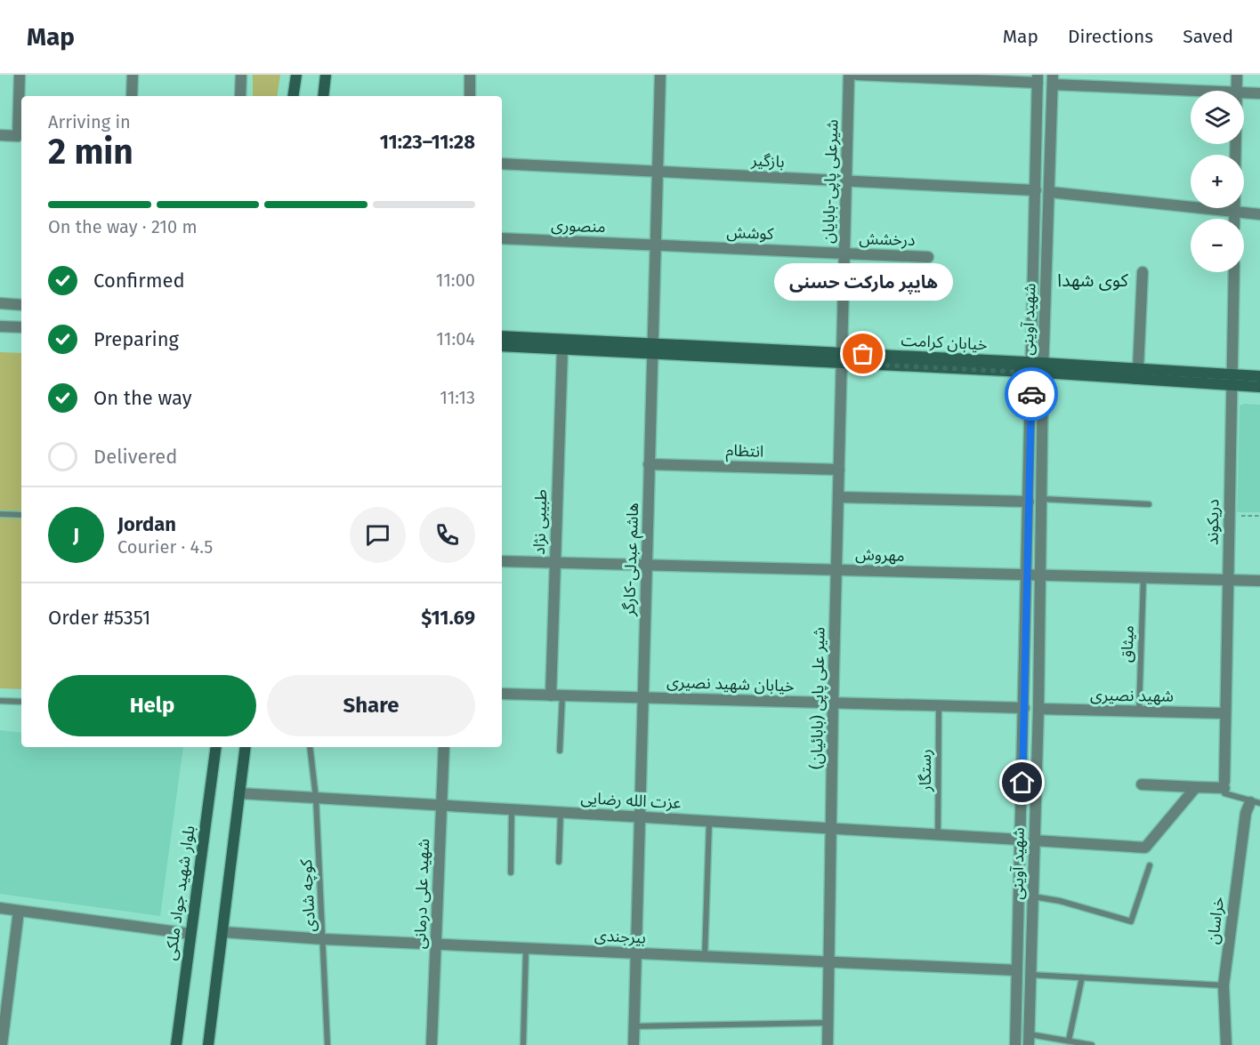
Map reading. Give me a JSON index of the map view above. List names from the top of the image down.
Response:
{
  "streets": {
    "main road": ["خیابان کرامت", "بلوار شهید جواد ملکی"],
    "street": [
      "بازگیر",
      "شیرعلی پاپی-بابایان",
      "منصوری",
      "کوشش",
      "درخشش",
      "شهید آوینی",
      "انتظام",
      "طبیبی نژاد",
      "دریکوند",
      "مهروش",
      "هاشم عبدلی-کارگر",
      "خیابان شهید نصیری",
      "شهید نصیری",
      "شیر علی پاپی (بابائیان)",
      "عزت الله رضایی",
      "شهید علی درمانی",
      "خراسان",
      "بیرجندی"
    ],
    "lane": ["میثاق", "رستگار", "کوچه شادی"]
  },
  "crossings": [
    ["بازگیر", "شیرعلی پاپی-بابایان"],
    ["بازگیر", "شهید آوینی"],
    ["بازگیر", "هاشم عبدلی-کارگر"],
    ["شیرعلی پاپی-بابایان", "کوشش"],
    ["شیرعلی پاپی-بابایان", "درخشش"],
    ["شیرعلی پاپی-بابایان", "خیابان کرامت"],
    ["شیرعلی پاپی-بابایان", "شیر علی پاپی (بابائیان)"],
    ["منصوری", "کوشش"],
    ["منصوری", "هاشم عبدلی-کارگر"],
    ["کوشش", "درخشش"],
    ["کوشش", "هاشم عبدلی-کارگر"],
    ["شهید آوینی", "خیابان کرامت"],
    ["شهید آوینی", "مهروش"],
    ["شهید آوینی", "خیابان شهید نصیری"],
    ["شهید آوینی", "شهید نصیری"],
    ["شهید آوینی", "عزت الله رضایی"],
    ["شهید آوینی", "بیرجندی"],
    ["خیابان کرامت", "طبیبی نژاد"],
    ["خیابان کرامت", "دریکوند"],
    ["خیابان کرامت", "هاشم عبدلی-کارگر"],
    ["خیابان کرامت", "شیر علی پاپی (بابائیان)"],
    ["انتظام", "هاشم عبدلی-کارگر"],
    ["انتظام", "شیر علی پاپی (بابائیان)"],
    ["طبیبی نژاد", "مهروش"],
    ["طبیبی نژاد", "خیابان شهید نصیری"],
    ["دریکوند", "مهروش"],
    ["دریکوند", "شهید نصیری"],
    ["مهروش", "هاشم عبدلی-کارگر"],
    ["مهروش", "میثاق"],
    ["مهروش", "شیر علی پاپی (بابائیان)"],
    ["هاشم عبدلی-کارگر", "خیابان شهید نصیری"],
    ["هاشم عبدلی-کارگر", "عزت الله رضایی"],
    ["هاشم عبدلی-کارگر", "بیرجندی"],
    ["میثاق", "شهید نصیری"],
    ["خیابان شهید نصیری", "شیر علی پاپی (بابائیان)"],
    ["خیابان شهید نصیری", "رستگار"],
    ["شیر علی پاپی (بابائیان)", "عزت الله رضایی"],
    ["شیر علی پاپی (بابائیان)", "بیرجندی"],
    ["رستگار", "عزت الله رضایی"],
    ["عزت الله رضایی", "شهید علی درمانی"],
    ["عزت الله رضایی", "کوچه شادی"],
    ["شهید علی درمانی", "بیرجندی"],
    ["کوچه شادی", "بیرجندی"]
  ],
  "districts": ["کوی شهدا"],
  "places": ["هایپر مارکت حسنی"],
  "page": {
    "header": "Map",
    "nav": ["Map", "Directions", "Saved"],
    "map_buttons": ["+", "−"],
    "heading": ["2 min", "Arriving in", "11:23–11:28"],
    "panel": [
      "Jordan",
      "Courier · 4.5",
      "Order #5351",
      "$11.69"
    ],
    "bar": "On the way · 210 m",
    "list": [
      ["Confirmed", "11:00"],
      ["Preparing", "11:04"],
      ["On the way", "11:13"],
      "Delivered"
    ],
    "bubble": "هایپر مارکت حسنی",
    "round": "J",
    "buttons": ["Help", "Share"]
  }
}
